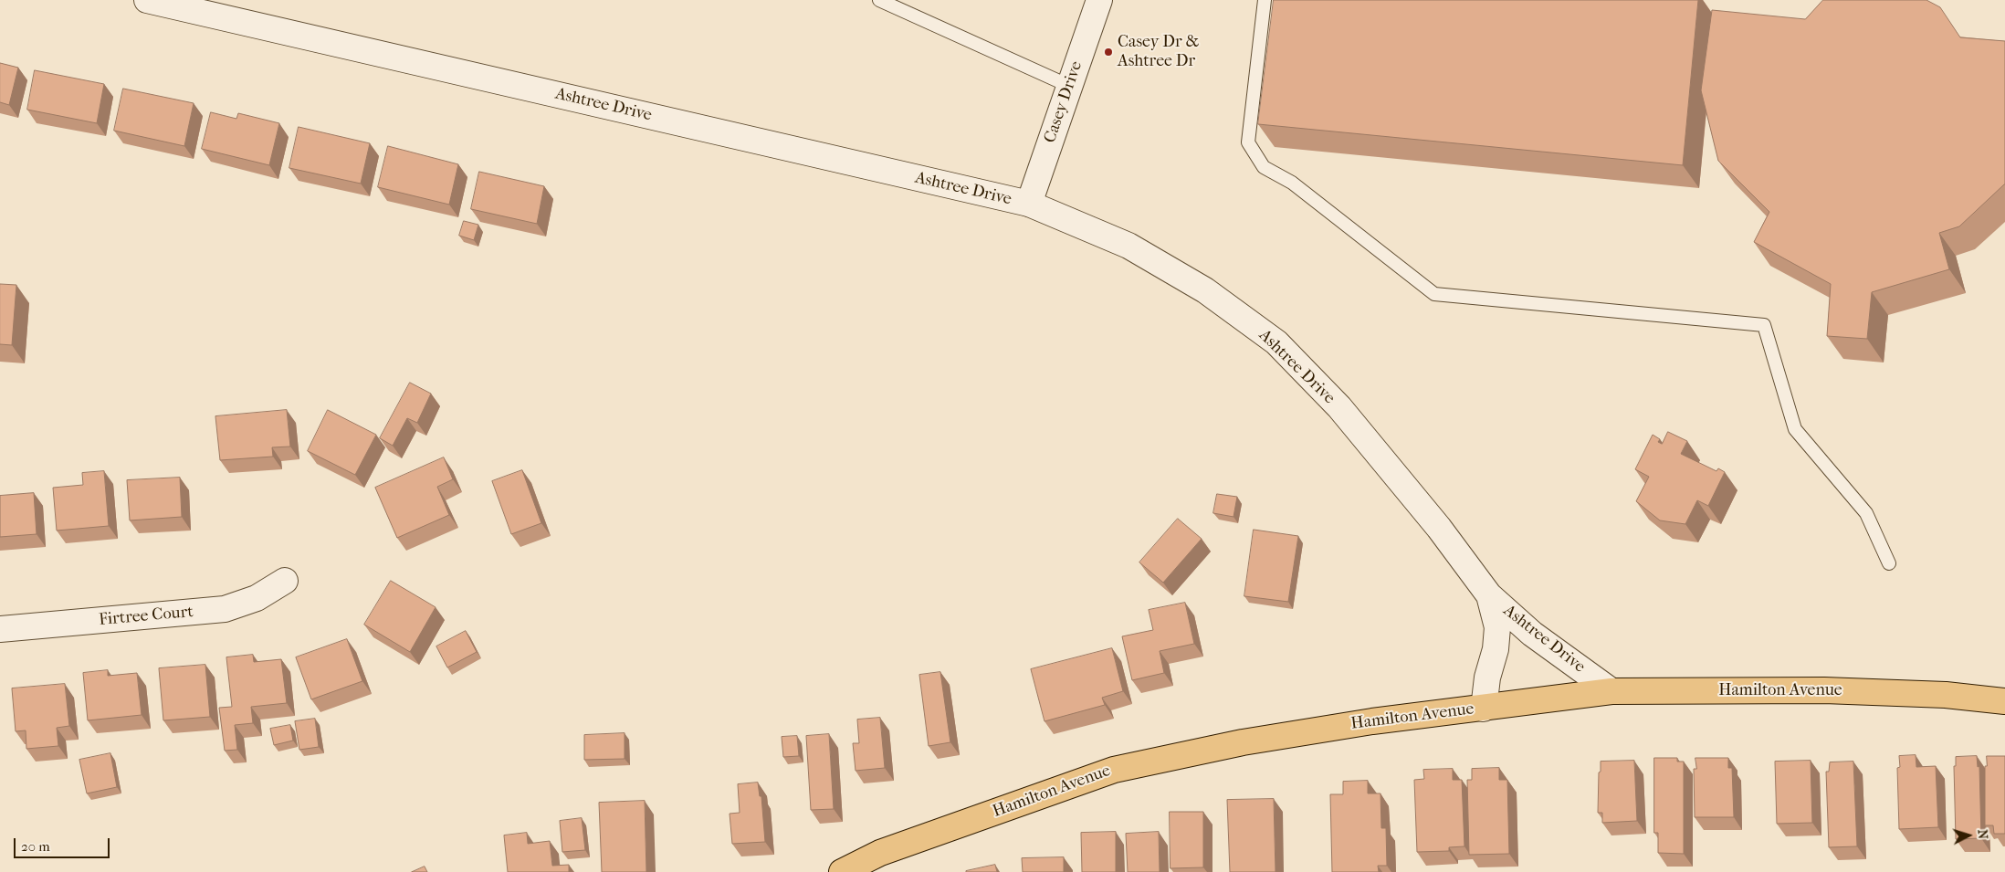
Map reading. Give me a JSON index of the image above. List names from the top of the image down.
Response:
{
  "streets": {
    "main road": ["Hamilton Avenue"],
    "street": ["Casey Drive", "Ashtree Drive", "Firtree Court"]
  },
  "crossings": [
    ["Casey Drive", "Ashtree Drive"],
    ["Ashtree Drive", "Hamilton Avenue"]
  ],
  "places": ["Casey Dr & Ashtree Dr"],
  "scale_bar": "20 m",
  "north": "right"
}
